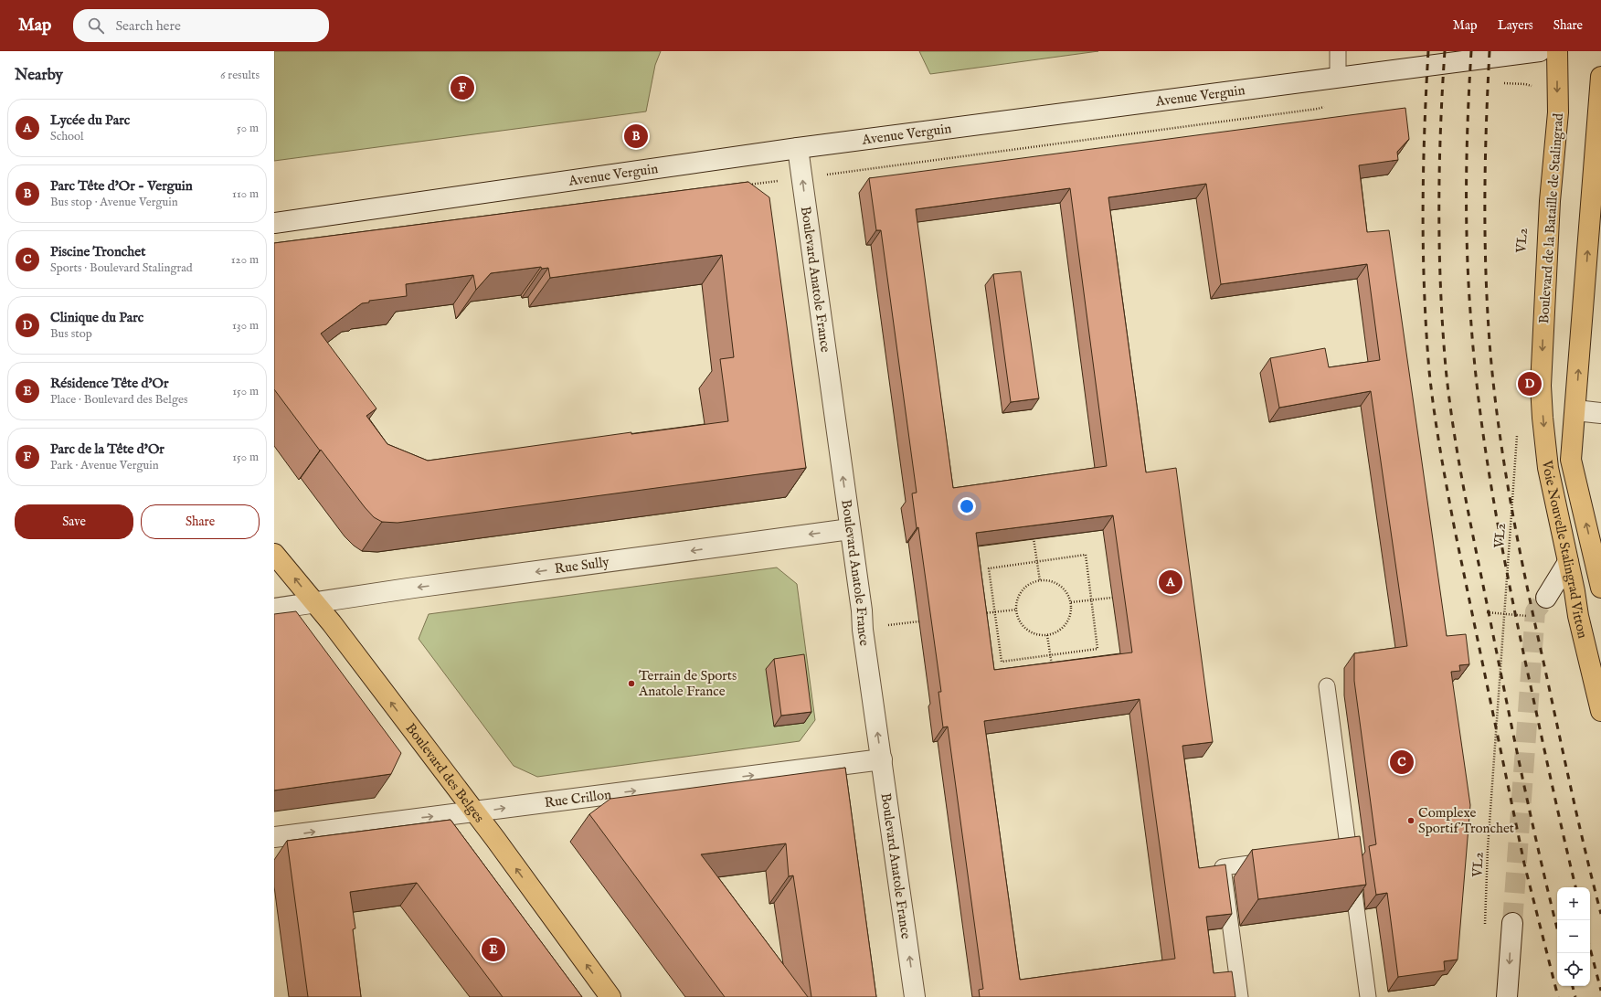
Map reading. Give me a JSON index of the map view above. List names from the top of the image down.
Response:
{
  "streets": {
    "main road": ["Boulevard de la Bataille de Stalingrad", "Voie Nouvelle Stalingrad Vitton", "Boulevard des Belges"],
    "street": [
      "Avenue Verguin",
      "Boulevard Anatole France",
      "Rue Sully",
      "Rue Crillon"
    ],
    "path": ["VL2"]
  },
  "crossings": [
    ["Avenue Verguin", "Boulevard Anatole France"],
    ["Boulevard de la Bataille de Stalingrad", "Voie Nouvelle Stalingrad Vitton"],
    ["Boulevard Anatole France", "Rue Sully"],
    ["Boulevard Anatole France", "Rue Crillon"],
    ["Rue Sully", "Boulevard des Belges"],
    ["Boulevard des Belges", "Rue Crillon"]
  ],
  "one_way": [
    "Boulevard Anatole France",
    "Rue Sully",
    "Boulevard des Belges",
    "Rue Crillon"
  ],
  "places": ["Terrain de Sports Anatole France", "Complexe Sportif Tronchet"],
  "page": {
    "header": "Map",
    "search": "Search here",
    "nav": ["Map", "Layers", "Share"],
    "heading": ["Nearby", "6 results"],
    "pins": [
      "F",
      "B",
      "D",
      "A",
      "C",
      "E"
    ],
    "list": [
      {
        "mark": "A",
        "name": "Lycée du Parc",
        "note": "School",
        "value": "50 m"
      },
      {
        "mark": "B",
        "name": "Parc Tête d'Or - Verguin",
        "note": "Bus stop · Avenue Verguin",
        "value": "110 m"
      },
      {
        "mark": "C",
        "name": "Piscine Tronchet",
        "note": "Sports · Boulevard Stalingrad",
        "value": "120 m"
      },
      {
        "mark": "D",
        "name": "Clinique du Parc",
        "note": "Bus stop",
        "value": "130 m"
      },
      {
        "mark": "E",
        "name": "Résidence Tête d'Or",
        "note": "Place · Boulevard des Belges",
        "value": "150 m"
      },
      {
        "mark": "F",
        "name": "Parc de la Tête d'Or",
        "note": "Park · Avenue Verguin",
        "value": "150 m"
      }
    ],
    "buttons": ["Save", "Share"],
    "map_buttons": ["+", "−"]
  }
}
